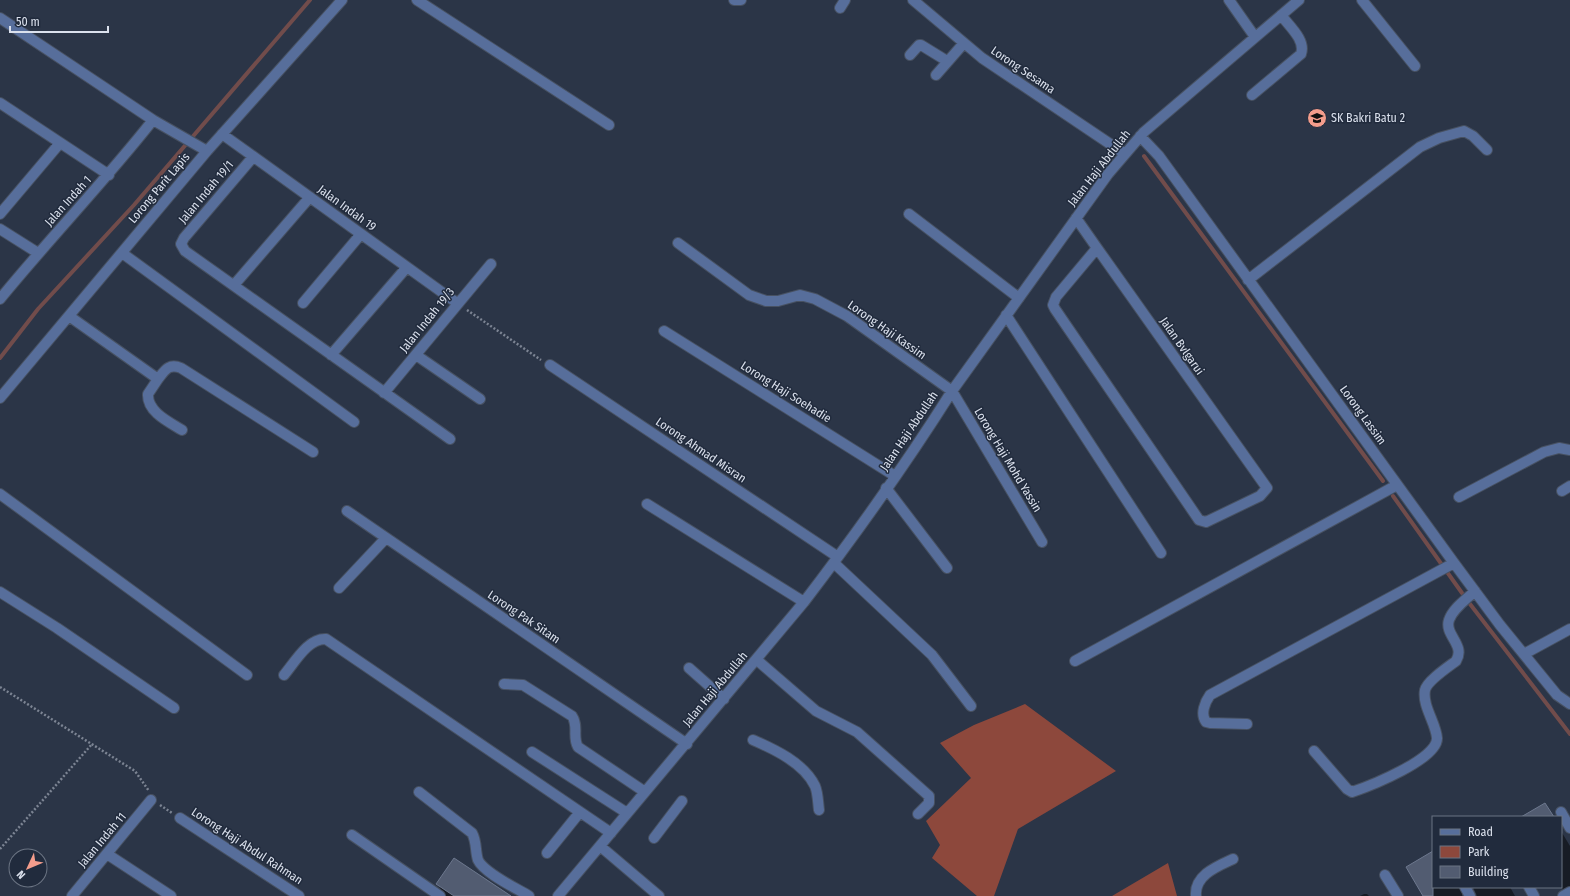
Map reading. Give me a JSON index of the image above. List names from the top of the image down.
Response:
{
  "streets": {
    "street": [
      "Lorong Sesama",
      "Jalan Haji Abdullah",
      "Lorong Parit Lapis",
      "Jalan Indah 19/1",
      "Jalan Indah 1",
      "Jalan Indah 19",
      "Jalan Indah 19/3",
      "Lorong Haji Kassim",
      "Jalan Bvlgarui",
      "Lorong Haji Soehadie",
      "Lorong Lassim",
      "Lorong Ahmad Misran",
      "Lorong Haji Mohd Yassin",
      "Lorong Pak Sitam",
      "Jalan Indah 11",
      "Lorong Haji Abdul Rahman"
    ]
  },
  "crossings": [
    ["Lorong Sesama", "Jalan Haji Abdullah"],
    ["Jalan Haji Abdullah", "Lorong Haji Kassim"],
    ["Jalan Haji Abdullah", "Jalan Bvlgarui"],
    ["Jalan Haji Abdullah", "Lorong Haji Soehadie"],
    ["Jalan Haji Abdullah", "Lorong Lassim"],
    ["Jalan Haji Abdullah", "Lorong Ahmad Misran"],
    ["Jalan Haji Abdullah", "Lorong Haji Mohd Yassin"],
    ["Jalan Haji Abdullah", "Lorong Pak Sitam"],
    ["Lorong Parit Lapis", "Jalan Indah 19"],
    ["Jalan Indah 19/1", "Jalan Indah 19"],
    ["Jalan Indah 19", "Jalan Indah 19/3"],
    ["Lorong Haji Kassim", "Lorong Haji Mohd Yassin"]
  ],
  "places": {
    "school or university": ["SK Bakri Batu 2"]
  },
  "legend": ["Road", "Park", "Building"],
  "scale_bar": "50 m",
  "north": "bottom left"
}
